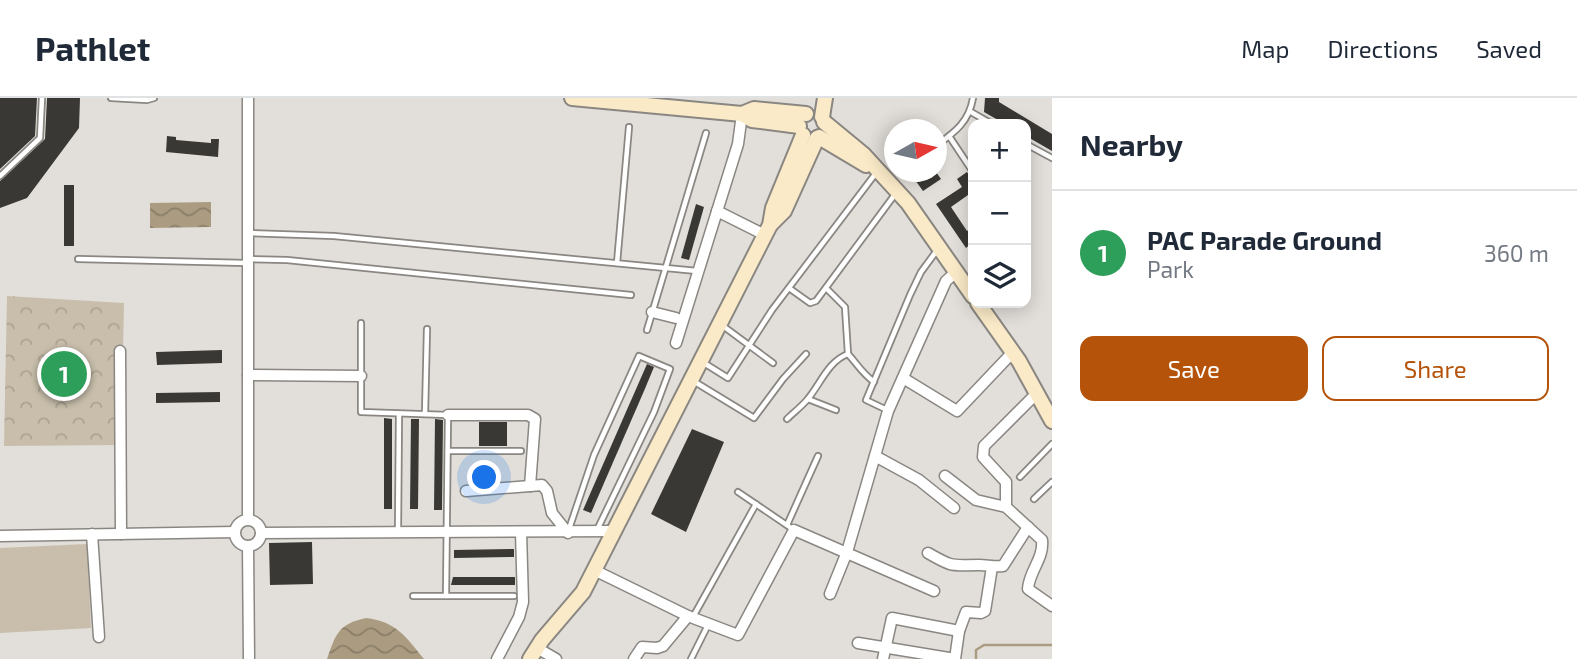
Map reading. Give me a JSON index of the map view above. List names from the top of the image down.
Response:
{
  "north": "right",
  "page": {
    "header": "Pathlet",
    "nav": ["Map", "Directions", "Saved"],
    "heading": "Nearby",
    "map_buttons": ["+", "−"],
    "list": [
      {
        "mark": "1",
        "name": "PAC Parade Ground",
        "note": "Park",
        "value": "360 m"
      }
    ],
    "buttons": ["Save", "Share"],
    "pins": "1"
  }
}
